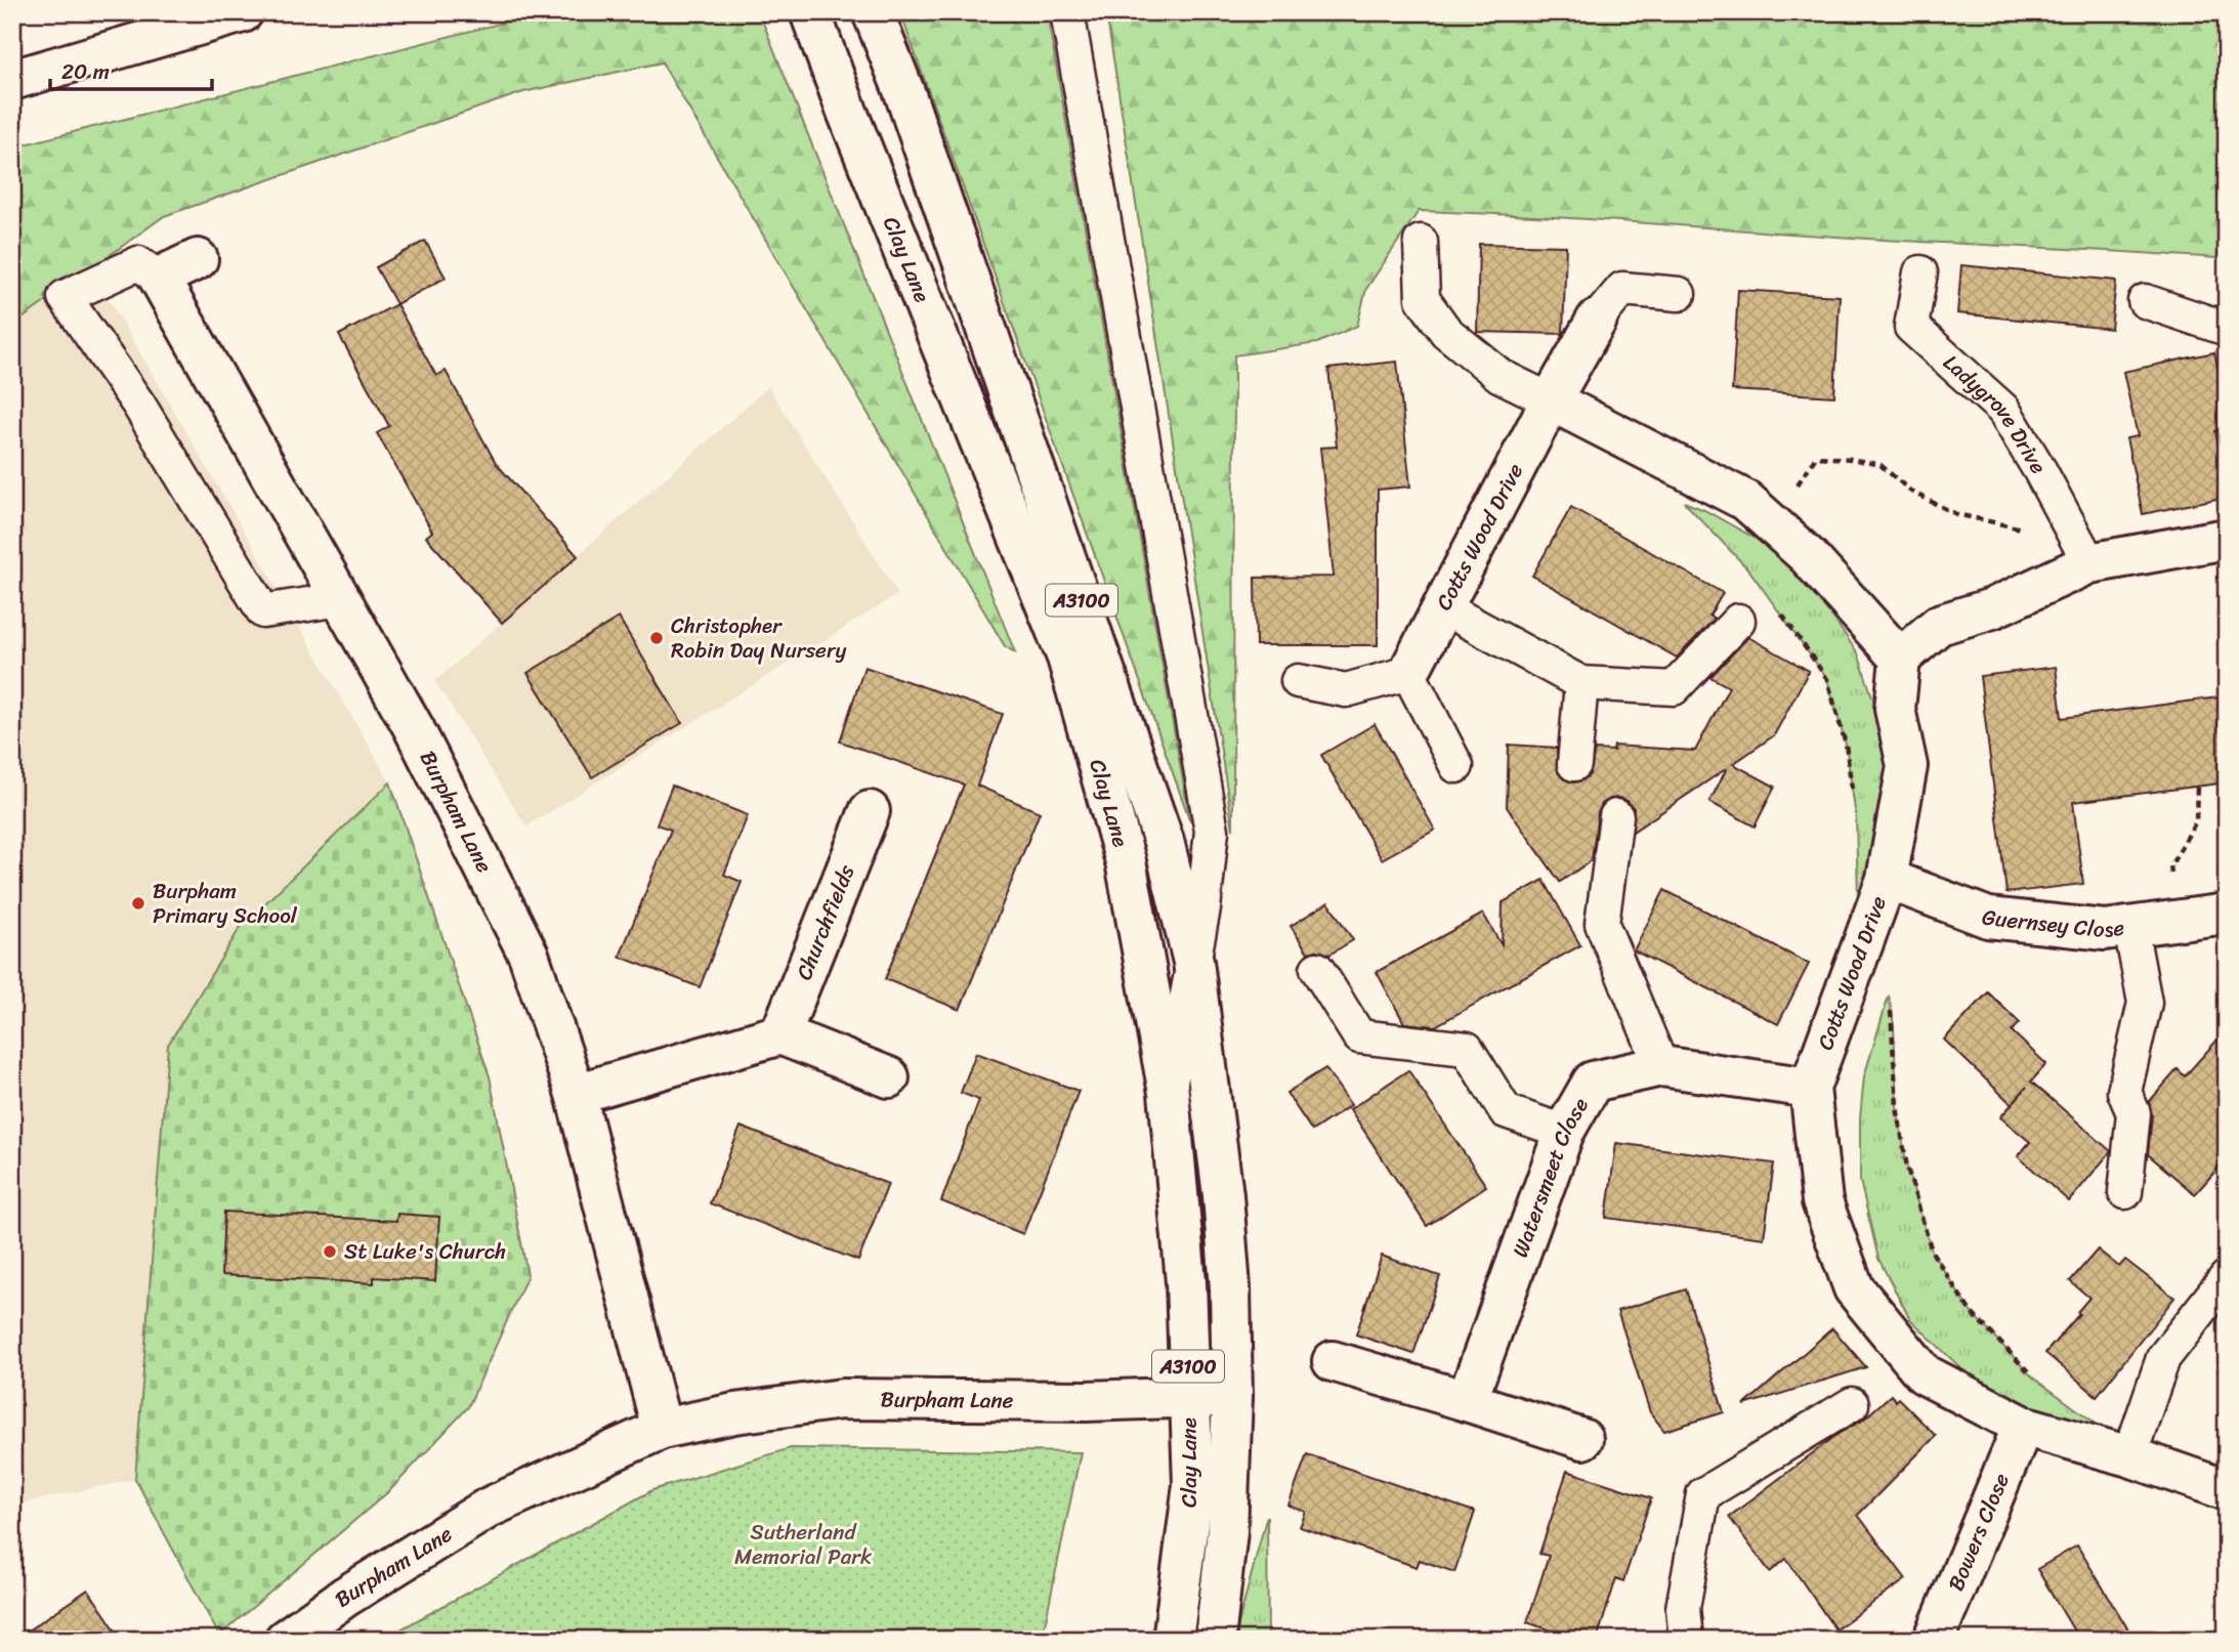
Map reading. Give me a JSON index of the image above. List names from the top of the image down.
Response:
{
  "streets": {
    "main road": [
      "Clay Lane",
      "Cotts Wood Drive",
      "A3100",
      "Burpham Lane",
      "Guernsey Close",
      "Churchfields",
      "Watersmeet Close",
      "Bowers Close"
    ],
    "lane": ["Ladygrove Drive"]
  },
  "crossings": [
    ["Clay Lane", "Burpham Lane"],
    ["Cotts Wood Drive", "Guernsey Close"],
    ["Cotts Wood Drive", "Watersmeet Close"],
    ["Cotts Wood Drive", "Bowers Close"]
  ],
  "parks": ["Sutherland Memorial Park"],
  "places": ["Christopher Robin Day Nursery", "Burpham Primary School", "St Luke's Church"],
  "scale_bar": "20 m"
}
